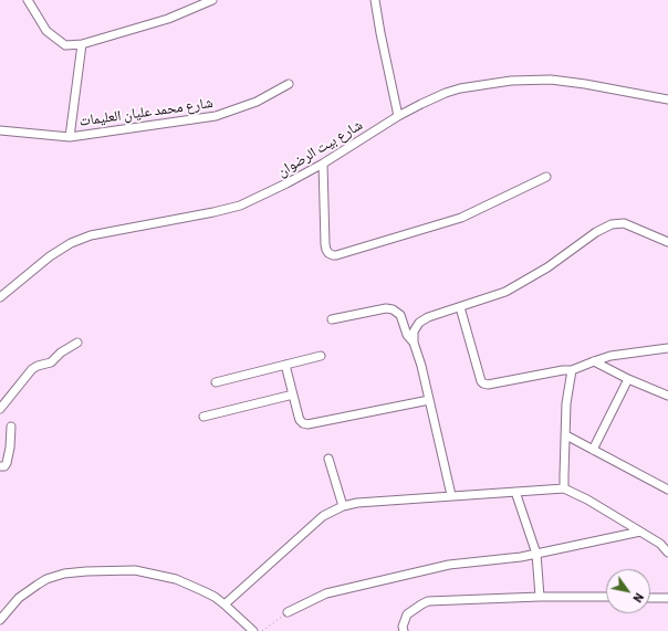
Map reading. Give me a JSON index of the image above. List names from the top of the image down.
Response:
{
  "streets": {
    "street": ["شارع محمد عليان العليمات", "شارع بيت الرضوان"]
  },
  "north": "bottom right"
}
